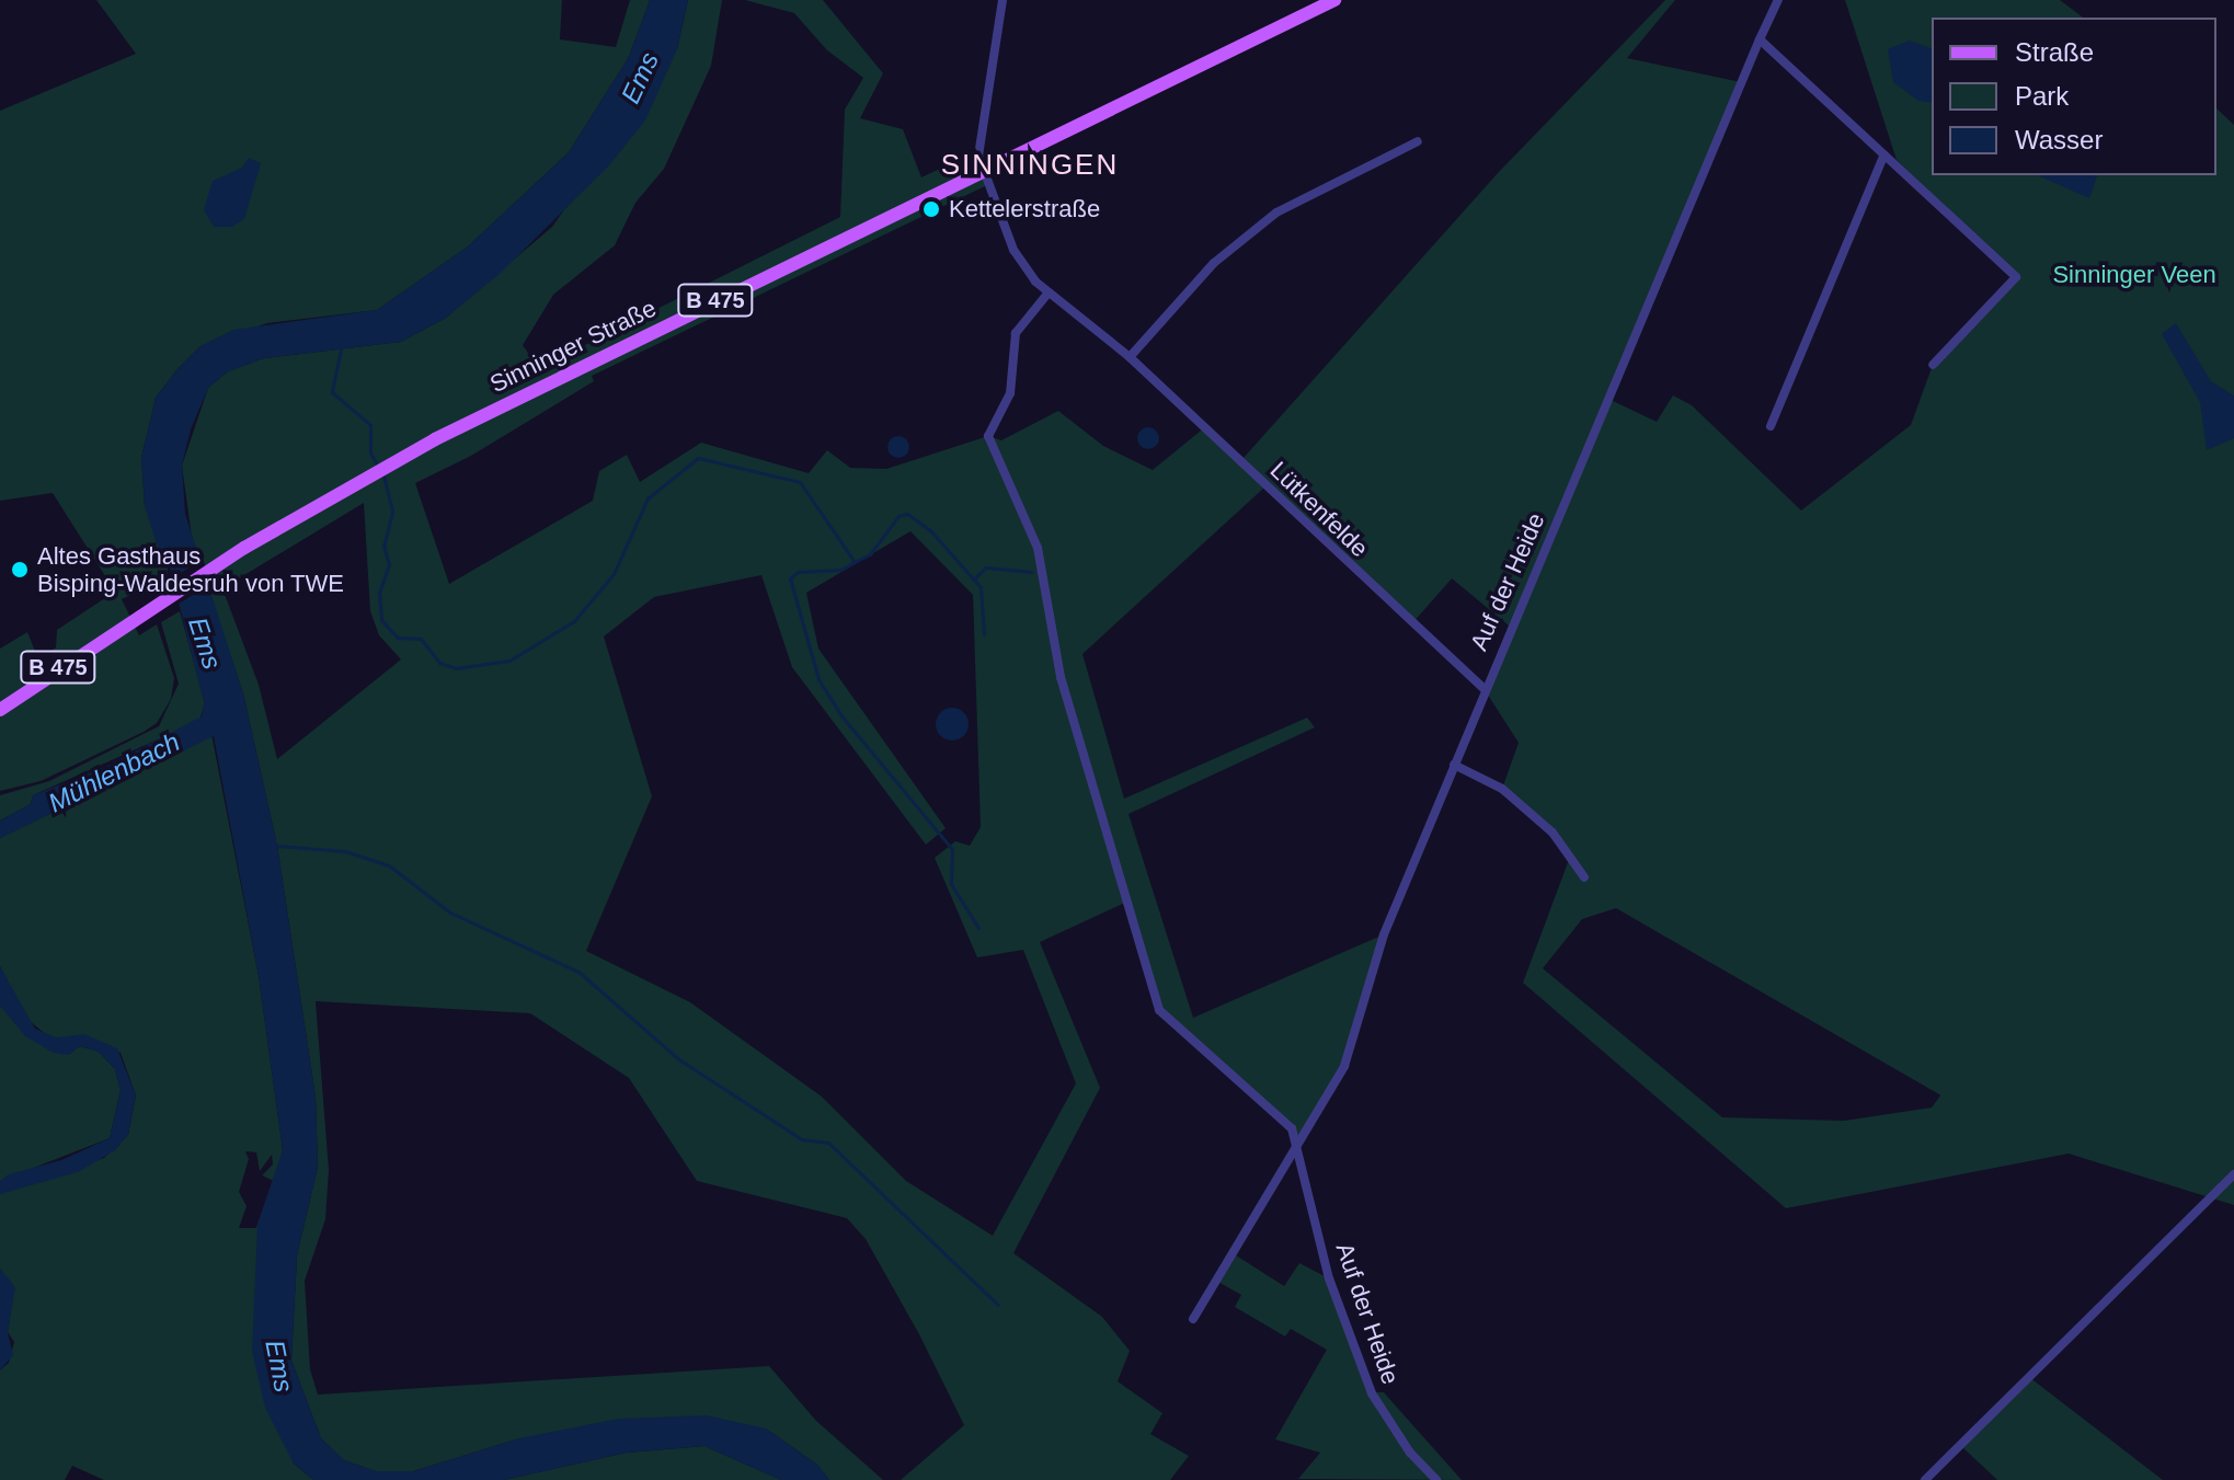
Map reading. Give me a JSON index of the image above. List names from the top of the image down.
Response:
{
  "streets": {
    "main road": ["B 475", "Sinninger Straße"],
    "street": ["Lütkenfelde", "Auf der Heide"]
  },
  "crossings": [
    ["Sinninger Straße", "Lütkenfelde"],
    ["Lütkenfelde", "Auf der Heide"]
  ],
  "districts": ["SINNINGEN"],
  "water": ["Ems", "Mühlenbach"],
  "parks": ["Sinninger Veen"],
  "places": ["Kettelerstraße", "Altes Gasthaus Bisping-Waldesruh von TWE"],
  "legend": ["Straße", "Park", "Wasser"]
}
